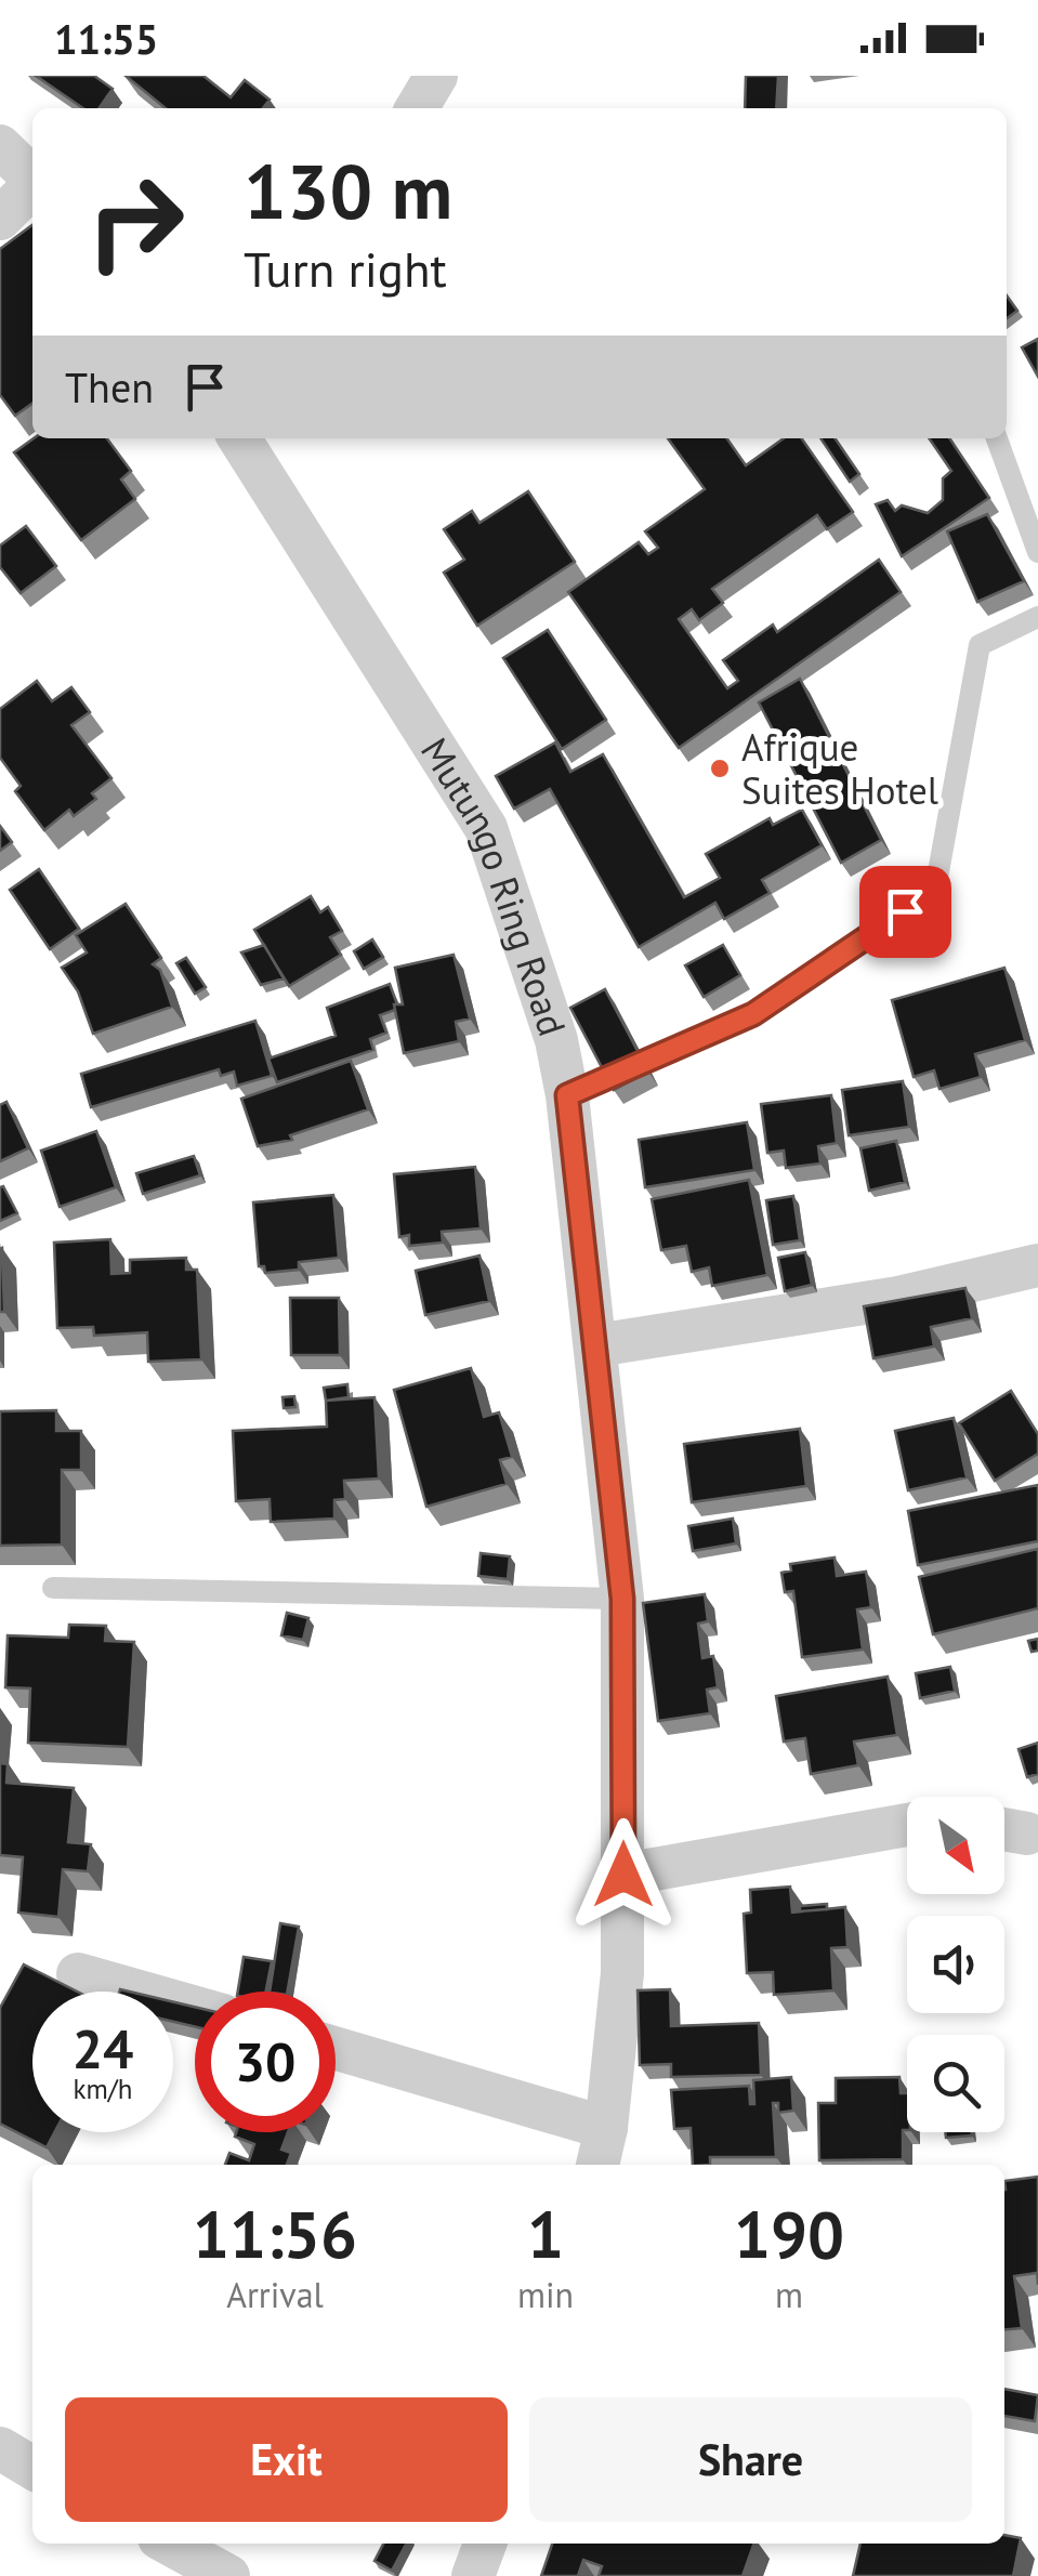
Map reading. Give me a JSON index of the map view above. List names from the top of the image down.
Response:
{
  "streets": {
    "street": ["Mutungo Ring Road"]
  },
  "places": ["Afrique Suites Hotel"],
  "north": "bottom right",
  "page": {
    "status": "11:55",
    "turn": ["130 m", "Turn right"],
    "then": "Then",
    "speed": "24 km/h",
    "limit": "30",
    "eta": [
      "11:56",
      "Arrival",
      "1",
      "min",
      "190",
      "m"
    ],
    "buttons": ["Exit", "Share"]
  }
}
